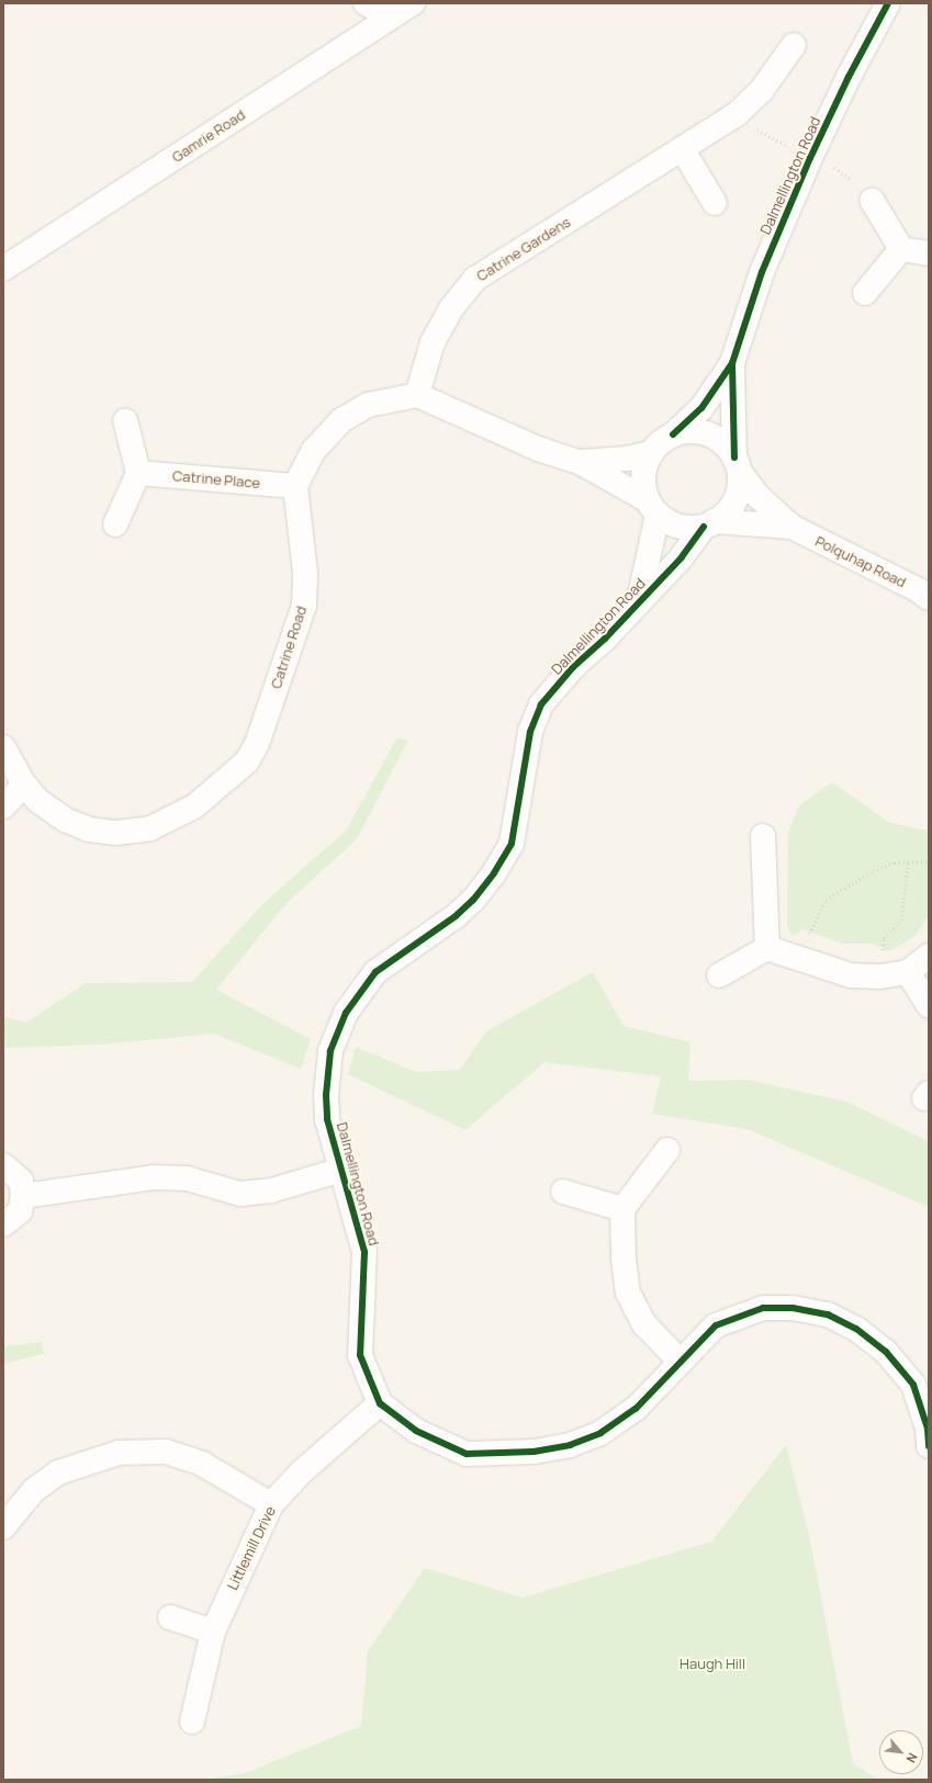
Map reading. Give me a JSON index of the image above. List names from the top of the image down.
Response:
{
  "streets": {
    "street": [
      "Gamrie Road",
      "Dalmellington Road",
      "Catrine Gardens",
      "Catrine Place",
      "Polquhap Road",
      "Catrine Road",
      "Littlemill Drive"
    ]
  },
  "crossings": [
    ["Dalmellington Road", "Polquhap Road"],
    ["Dalmellington Road", "Littlemill Drive"],
    ["Catrine Place", "Catrine Road"]
  ],
  "parks": ["Haugh Hill"],
  "north": "bottom right"
}
